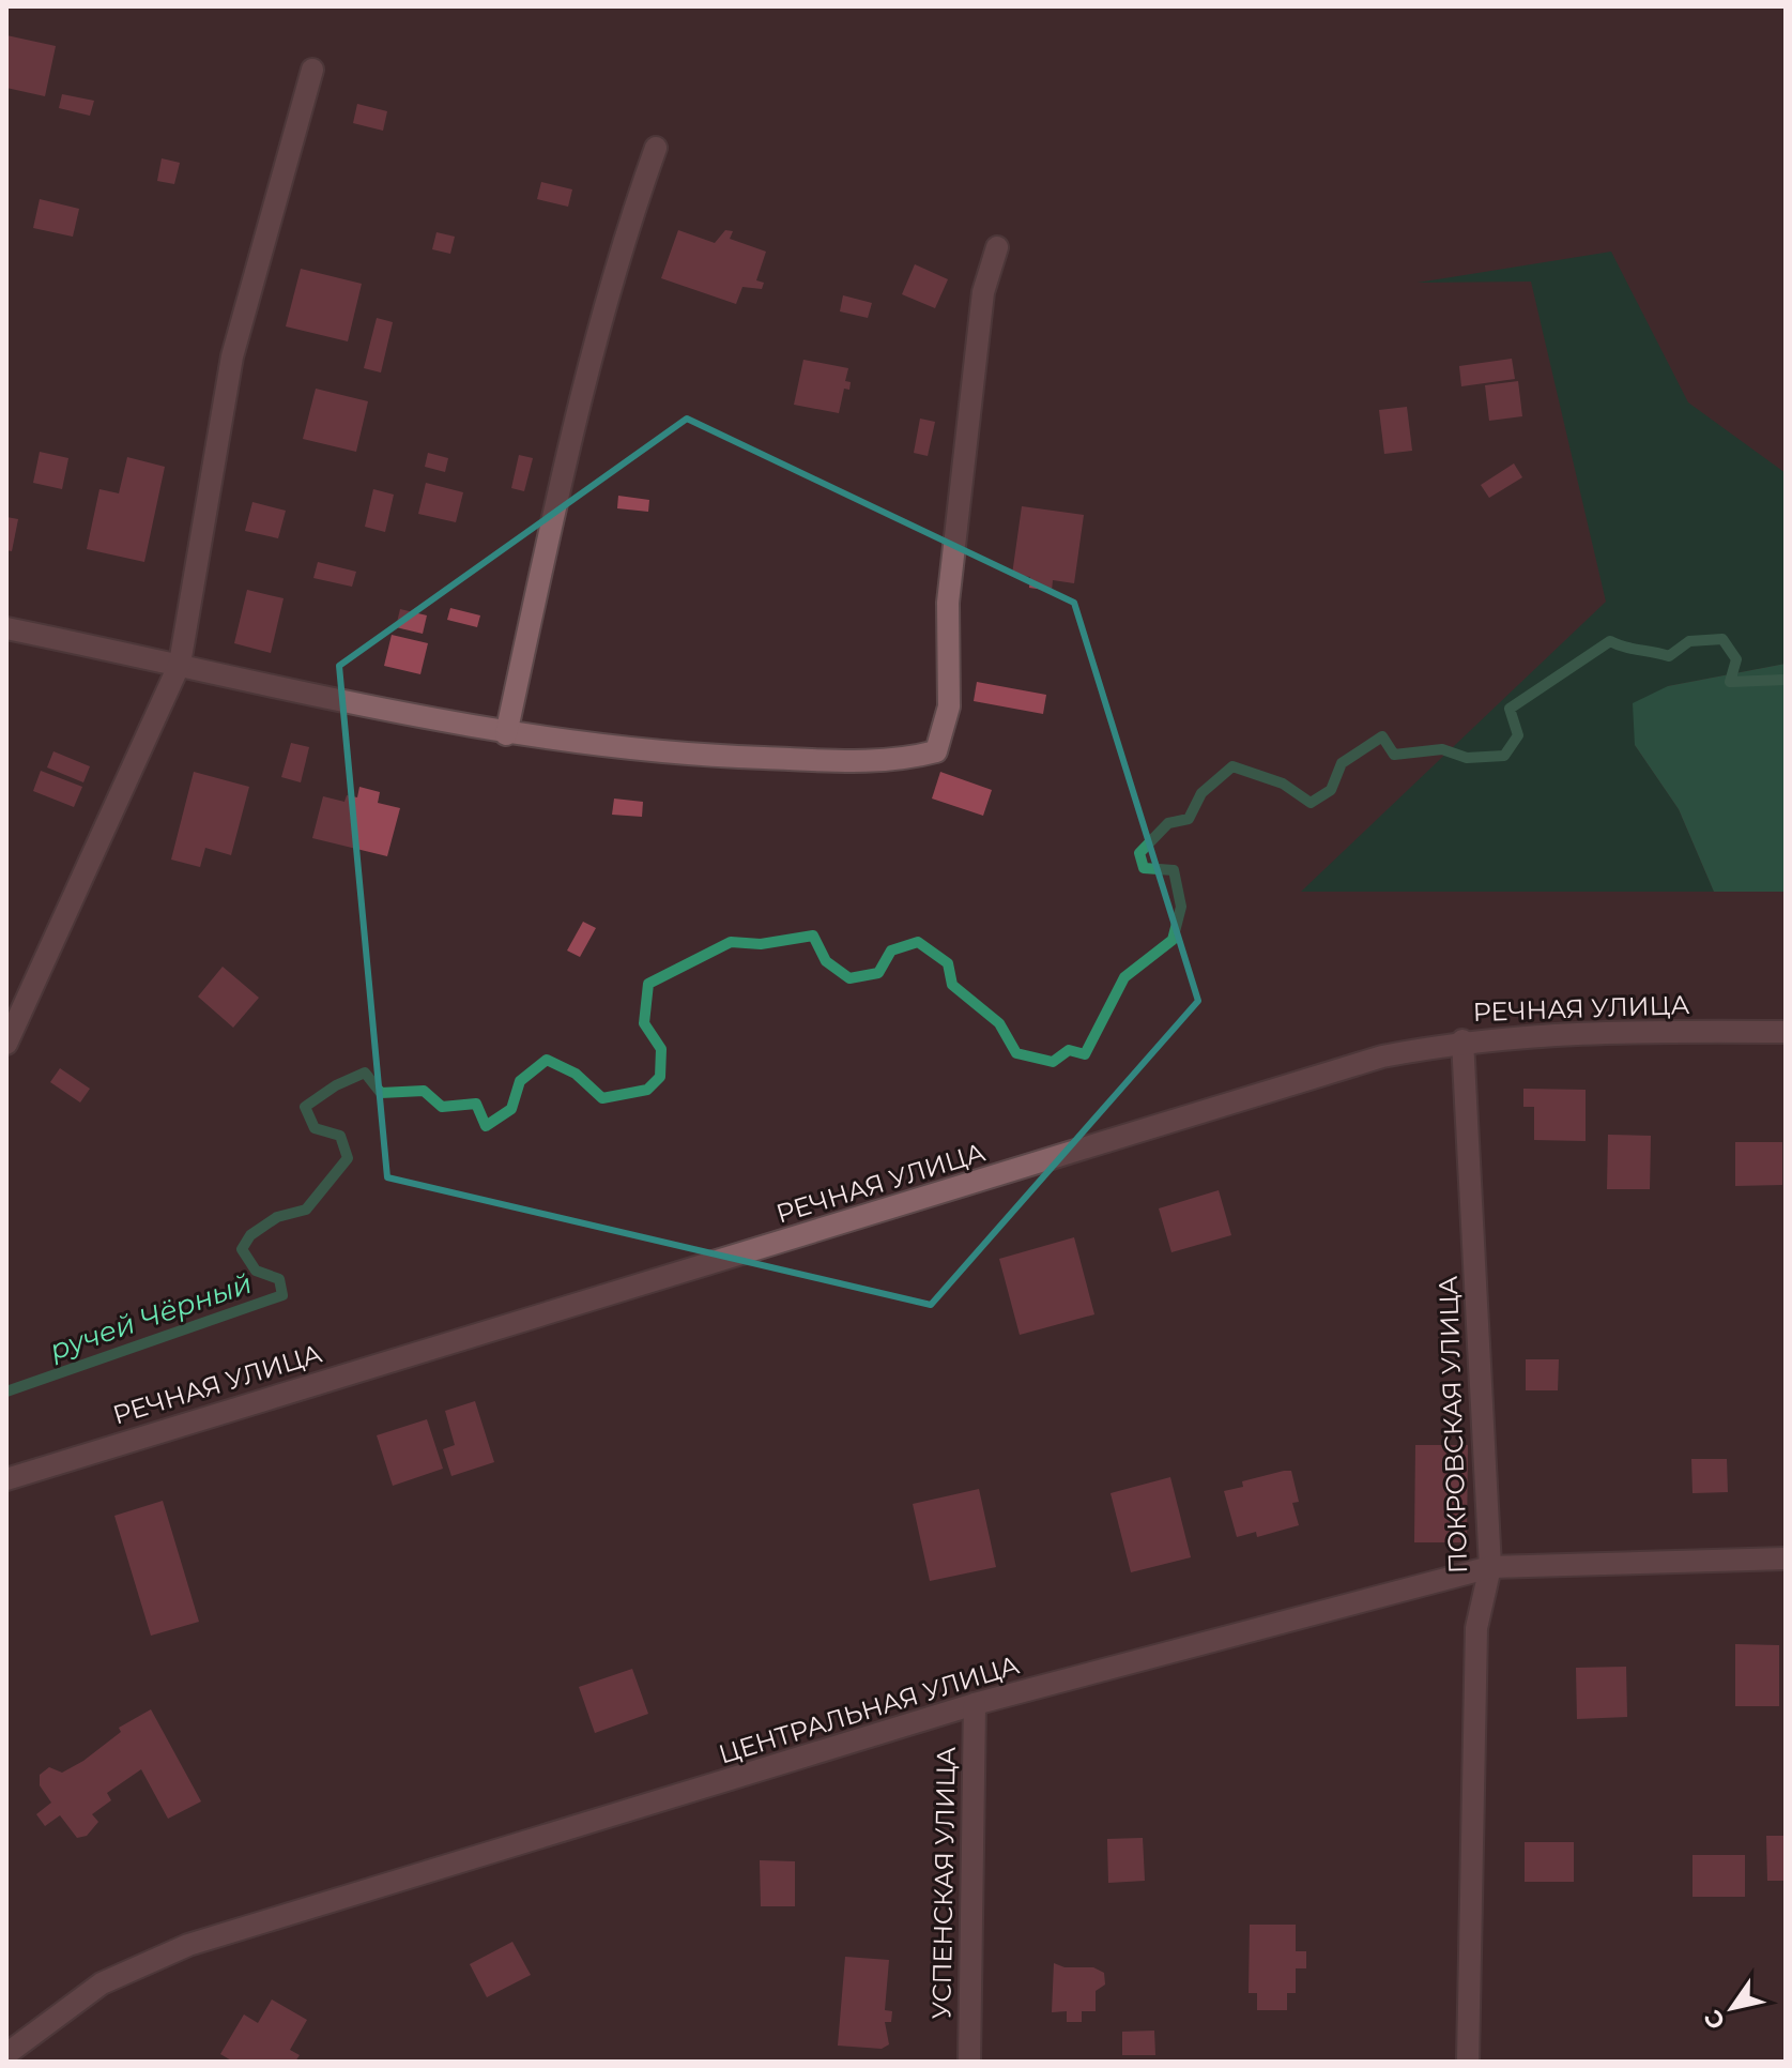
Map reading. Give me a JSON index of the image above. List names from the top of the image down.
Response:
{
  "streets": {
    "street": [
      "РЕЧНАЯ УЛИЦА",
      "ПОКРОВСКАЯ УЛИЦА",
      "ЦЕНТРАЛЬНАЯ УЛИЦА",
      "УСПЕНСКАЯ УЛИЦА"
    ]
  },
  "crossings": [
    ["РЕЧНАЯ УЛИЦА", "ПОКРОВСКАЯ УЛИЦА"],
    ["ПОКРОВСКАЯ УЛИЦА", "ЦЕНТРАЛЬНАЯ УЛИЦА"],
    ["ЦЕНТРАЛЬНАЯ УЛИЦА", "УСПЕНСКАЯ УЛИЦА"]
  ],
  "water": ["ручей Чёрный"],
  "north": "bottom left"
}
